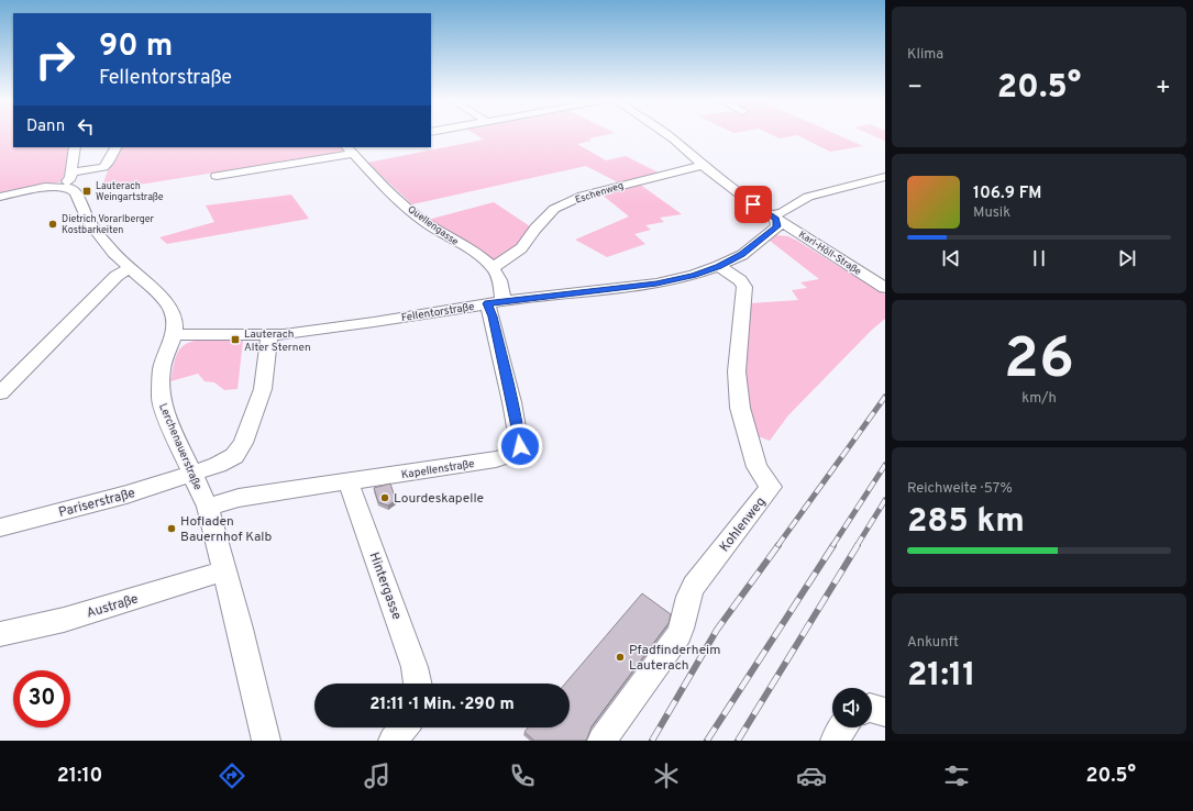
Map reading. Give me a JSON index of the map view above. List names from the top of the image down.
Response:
{
  "streets": {
    "street": [
      "Eschenweg",
      "Quellengasse",
      "Karl-Höll-Straße",
      "Fellentorstraße",
      "Lerchenauerstraße",
      "Kapellenstraße",
      "Pariserstraße",
      "Kohlenweg",
      "Hintergasse",
      "Austraße"
    ]
  },
  "crossings": [
    ["Eschenweg", "Quellengasse"],
    ["Eschenweg", "Karl-Höll-Straße"],
    ["Karl-Höll-Straße", "Fellentorstraße"],
    ["Fellentorstraße", "Lerchenauerstraße"],
    ["Fellentorstraße", "Kapellenstraße"],
    ["Fellentorstraße", "Kohlenweg"],
    ["Lerchenauerstraße", "Kapellenstraße"],
    ["Lerchenauerstraße", "Pariserstraße"],
    ["Lerchenauerstraße", "Austraße"],
    ["Kapellenstraße", "Hintergasse"]
  ],
  "places": {
    "transit": ["Lauterach Weingartstraße", "Lauterach Alter Sternen"],
    "other": [
      "Dietrich Vorarlberger Kostbarkeiten",
      "Lourdeskapelle",
      "Hofladen Bauernhof Kalb",
      "Pfadfinderheim Lauterach"
    ]
  },
  "page": {
    "tile": [
      "Klima",
      ["26", "km/h"],
      ["Reichweite · 57%", "285 km"],
      ["Ankunft", "21:11"]
    ],
    "turn": ["90 m", "Fellentorstraße"],
    "heat": ["−", "20.5°", "+"],
    "then": "Dann",
    "song": ["106.9 FM", "Musik"],
    "limit": "30",
    "trip": "21:11 · 1 Min. · 290 m",
    "tabs": ["21:10", "20.5°"]
  }
}
